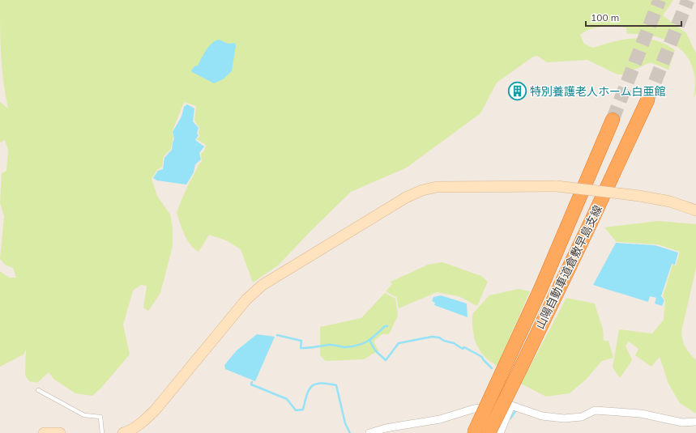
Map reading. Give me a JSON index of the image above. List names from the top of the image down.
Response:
{
  "streets": {
    "highway": ["山陽自動車道倉敷早島支線"]
  },
  "places": {
    "building": ["特別養護老人ホーム白亜館"]
  },
  "scale_bar": "100 m"
}
